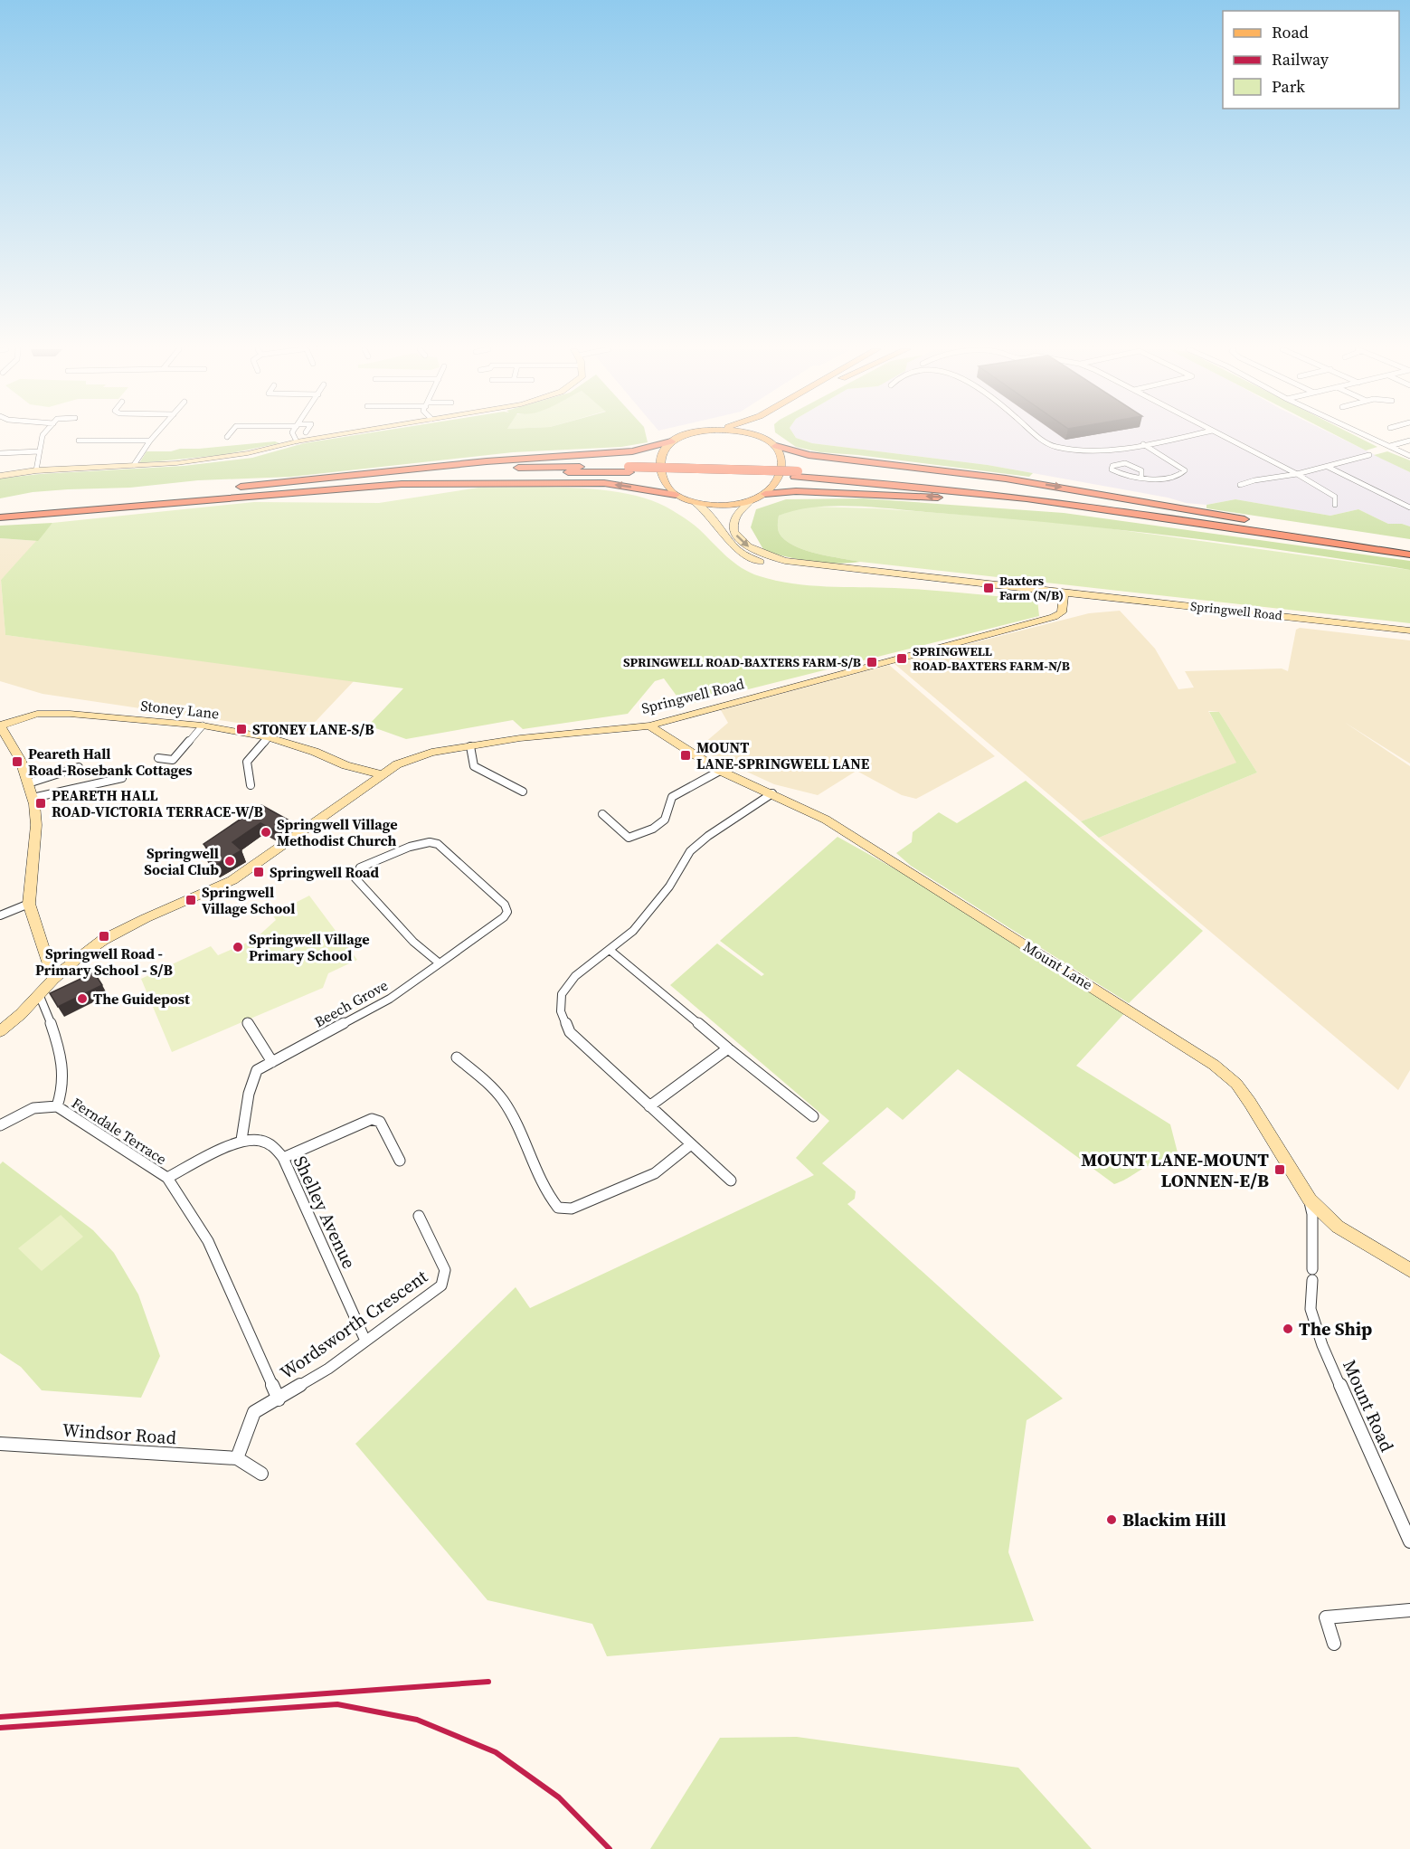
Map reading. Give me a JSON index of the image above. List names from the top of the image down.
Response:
{
  "streets": {
    "street": [
      "Springwell Road",
      "Stoney Lane",
      "Mount Lane",
      "Beech Grove",
      "Ferndale Terrace",
      "Shelley Avenue",
      "Wordsworth Crescent",
      "Mount Road",
      "Windsor Road"
    ]
  },
  "crossings": [
    ["Springwell Road", "Stoney Lane"],
    ["Springwell Road", "Mount Lane"],
    ["Mount Lane", "Mount Road"],
    ["Beech Grove", "Shelley Avenue"],
    ["Shelley Avenue", "Wordsworth Crescent"]
  ],
  "places": {
    "transit": [
      "Baxters Farm (N/B)",
      "SPRINGWELL ROAD-BAXTERS FARM-N/B",
      "SPRINGWELL ROAD-BAXTERS FARM-S/B",
      "STONEY LANE-S/B",
      "MOUNT LANE-SPRINGWELL LANE",
      "Peareth Hall Road-Rosebank Cottages",
      "PEARETH HALL ROAD-VICTORIA TERRACE-W/B",
      "Springwell Road",
      "Springwell Village School",
      "Springwell Road - Primary School - S/B",
      "MOUNT LANE-MOUNT LONNEN-E/B"
    ],
    "other": [
      "Springwell Village Methodist Church",
      "Springwell Social Club",
      "Springwell Village Primary School",
      "The Guidepost",
      "The Ship",
      "Blackim Hill"
    ]
  },
  "legend": ["Road", "Railway", "Park"]
}
